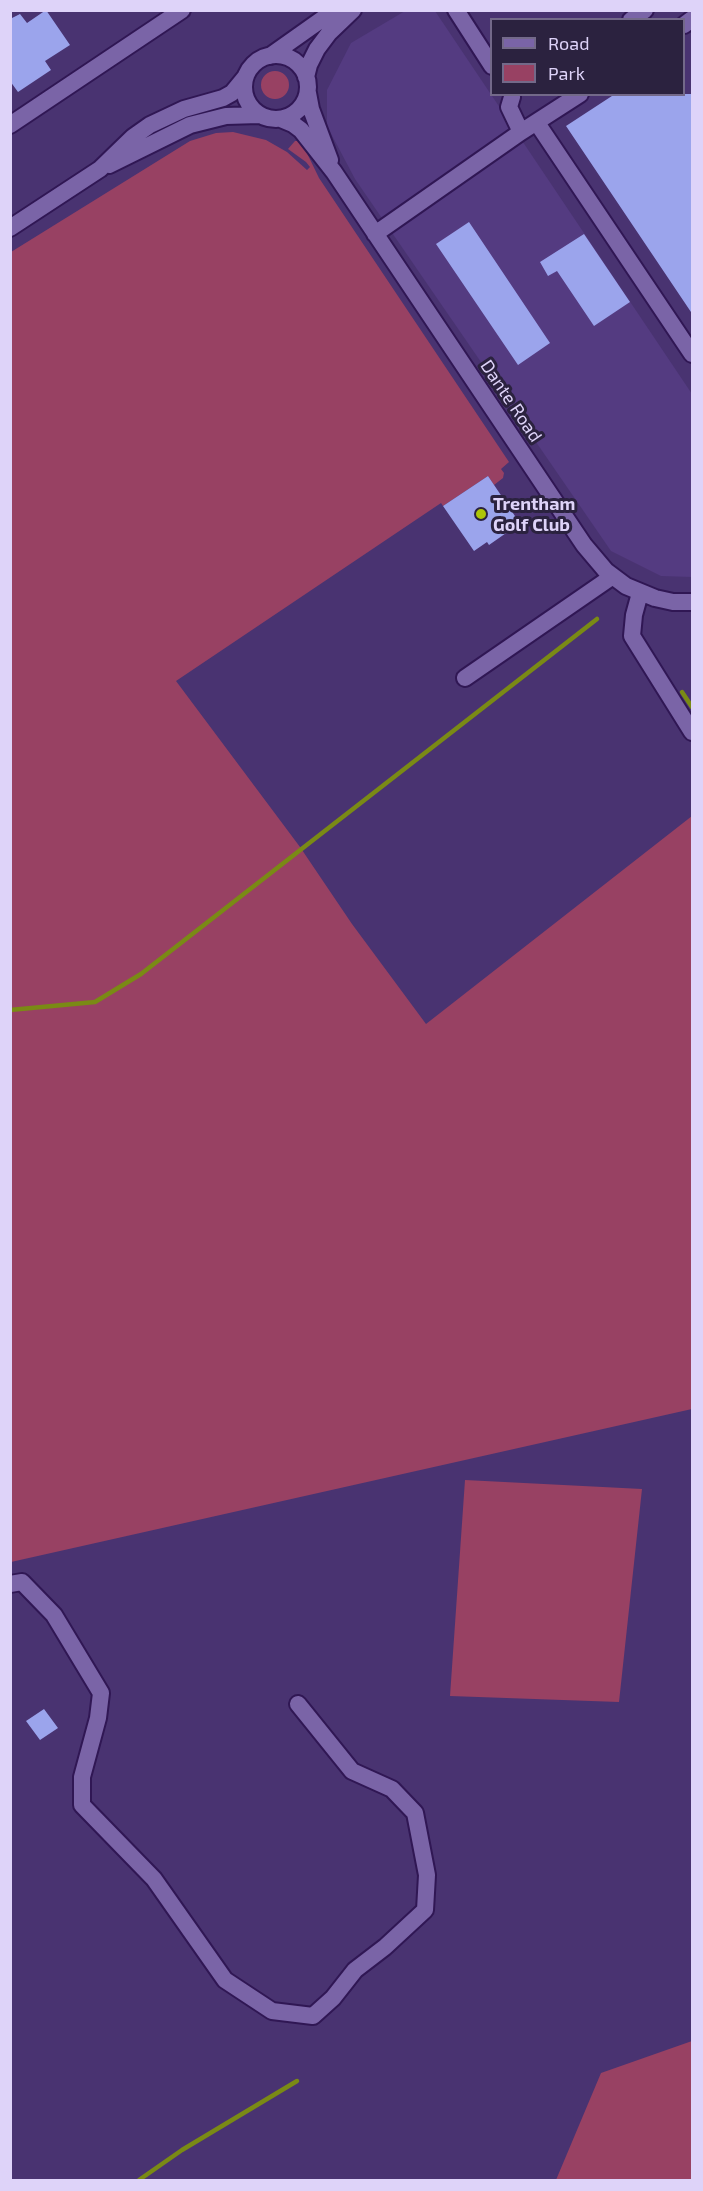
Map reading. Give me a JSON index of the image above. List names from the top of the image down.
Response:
{
  "streets": {
    "street": ["Dante Road"]
  },
  "places": ["Trentham Golf Club"],
  "legend": ["Road", "Park"]
}
